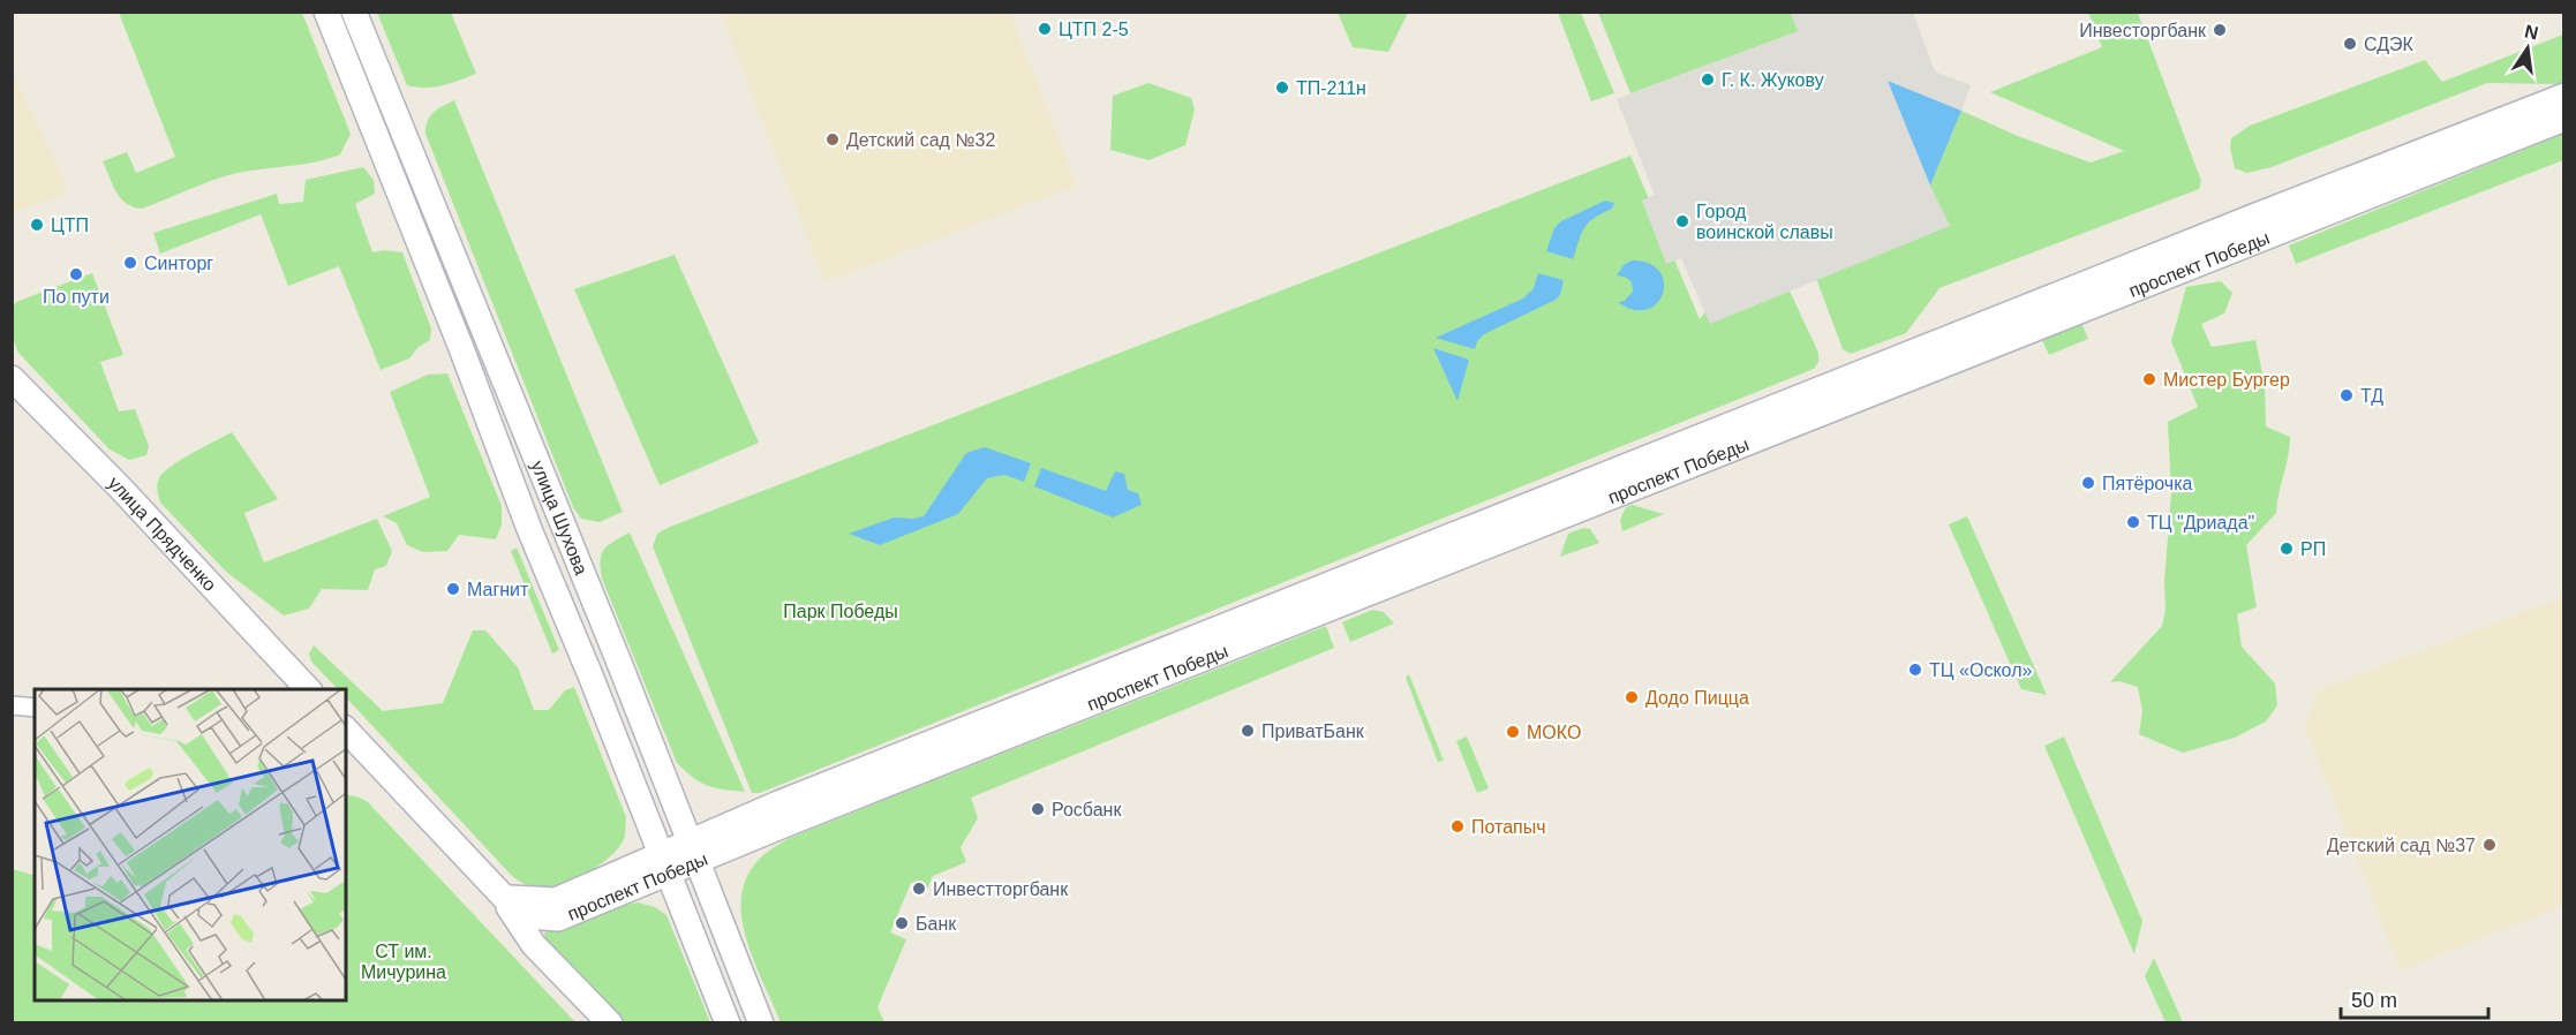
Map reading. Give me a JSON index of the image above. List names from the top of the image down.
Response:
{
  "streets": {
    "main road": ["проспект Победы", "улица Шухова", "улица Прядченко"]
  },
  "crossings": [
    ["проспект Победы", "улица Шухова"]
  ],
  "parks": ["Парк Победы", "СТ им. Мичурина"],
  "places": [
    "ЦТП 2-5",
    "Инвесторгбанк",
    "СДЭК",
    "Г. К. Жукову",
    "ТП-211н",
    "Детский сад №32",
    "Город воинской славы",
    "ЦТП",
    "Синторг",
    "По пути",
    "Мистер Бургер",
    "ТД",
    "Пятёрочка",
    "ТЦ \"Дриада\"",
    "РП",
    "Магнит",
    "ТЦ «Оскол»",
    "Додо Пицца",
    "ПриватБанк",
    "МОКО",
    "Росбанк",
    "Потапыч",
    "Детский сад №37",
    "Инвестторгбанк",
    "Банк"
  ],
  "scale_bar": "50 m",
  "north": "top"
}
